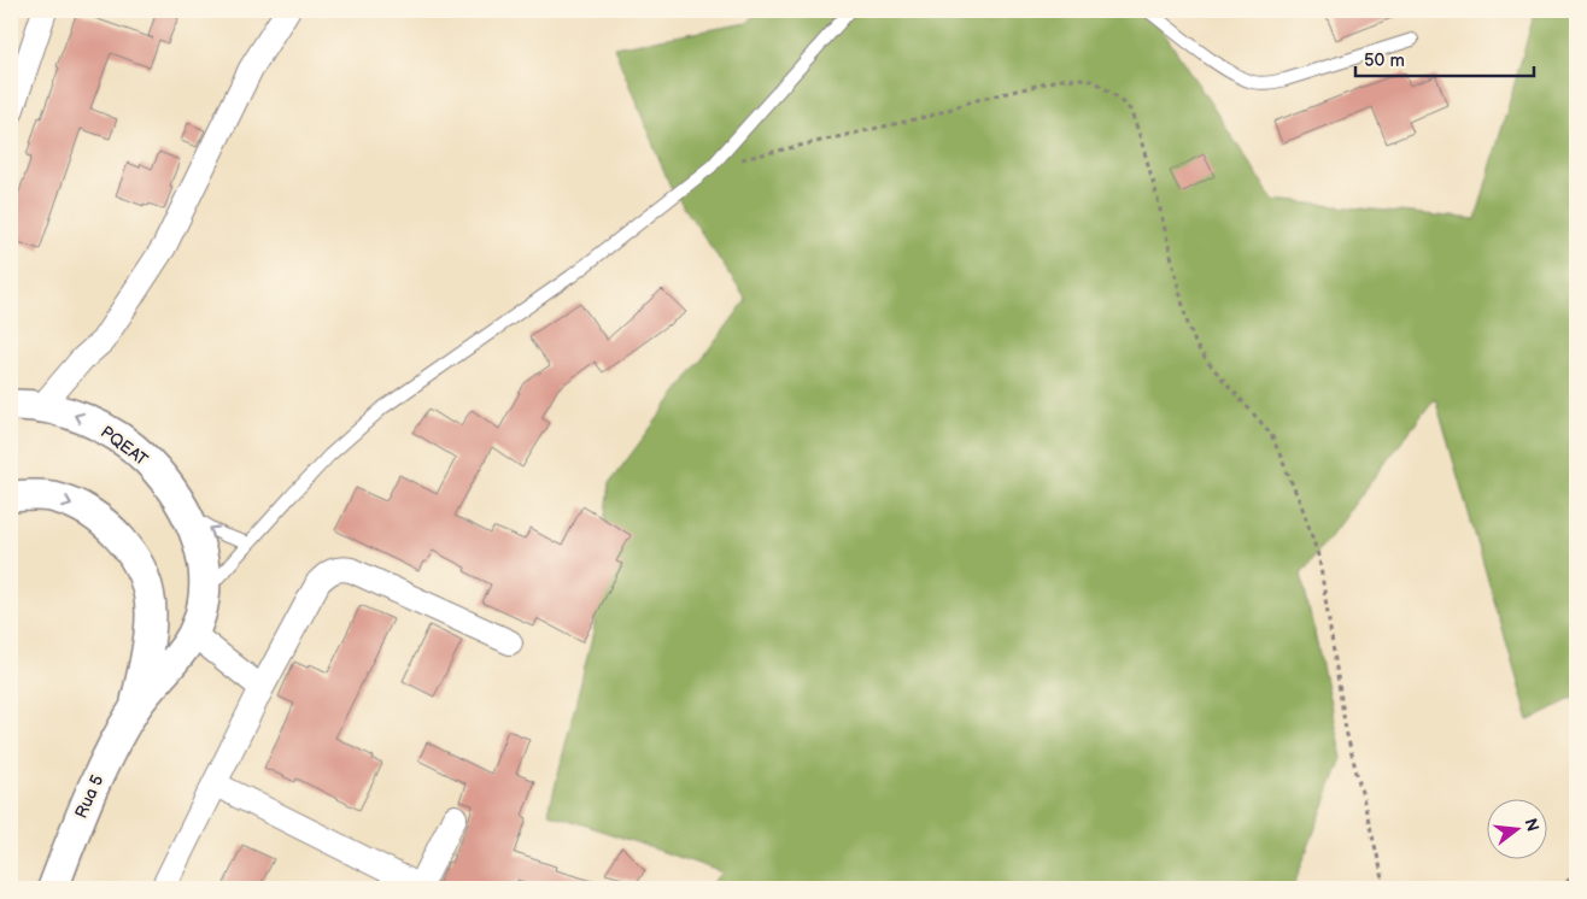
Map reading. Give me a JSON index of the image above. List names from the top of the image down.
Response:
{
  "streets": {
    "street": ["PQEAT", "Rua 5"]
  },
  "one_way": ["PQEAT"],
  "scale_bar": "50 m",
  "north": "right"
}
